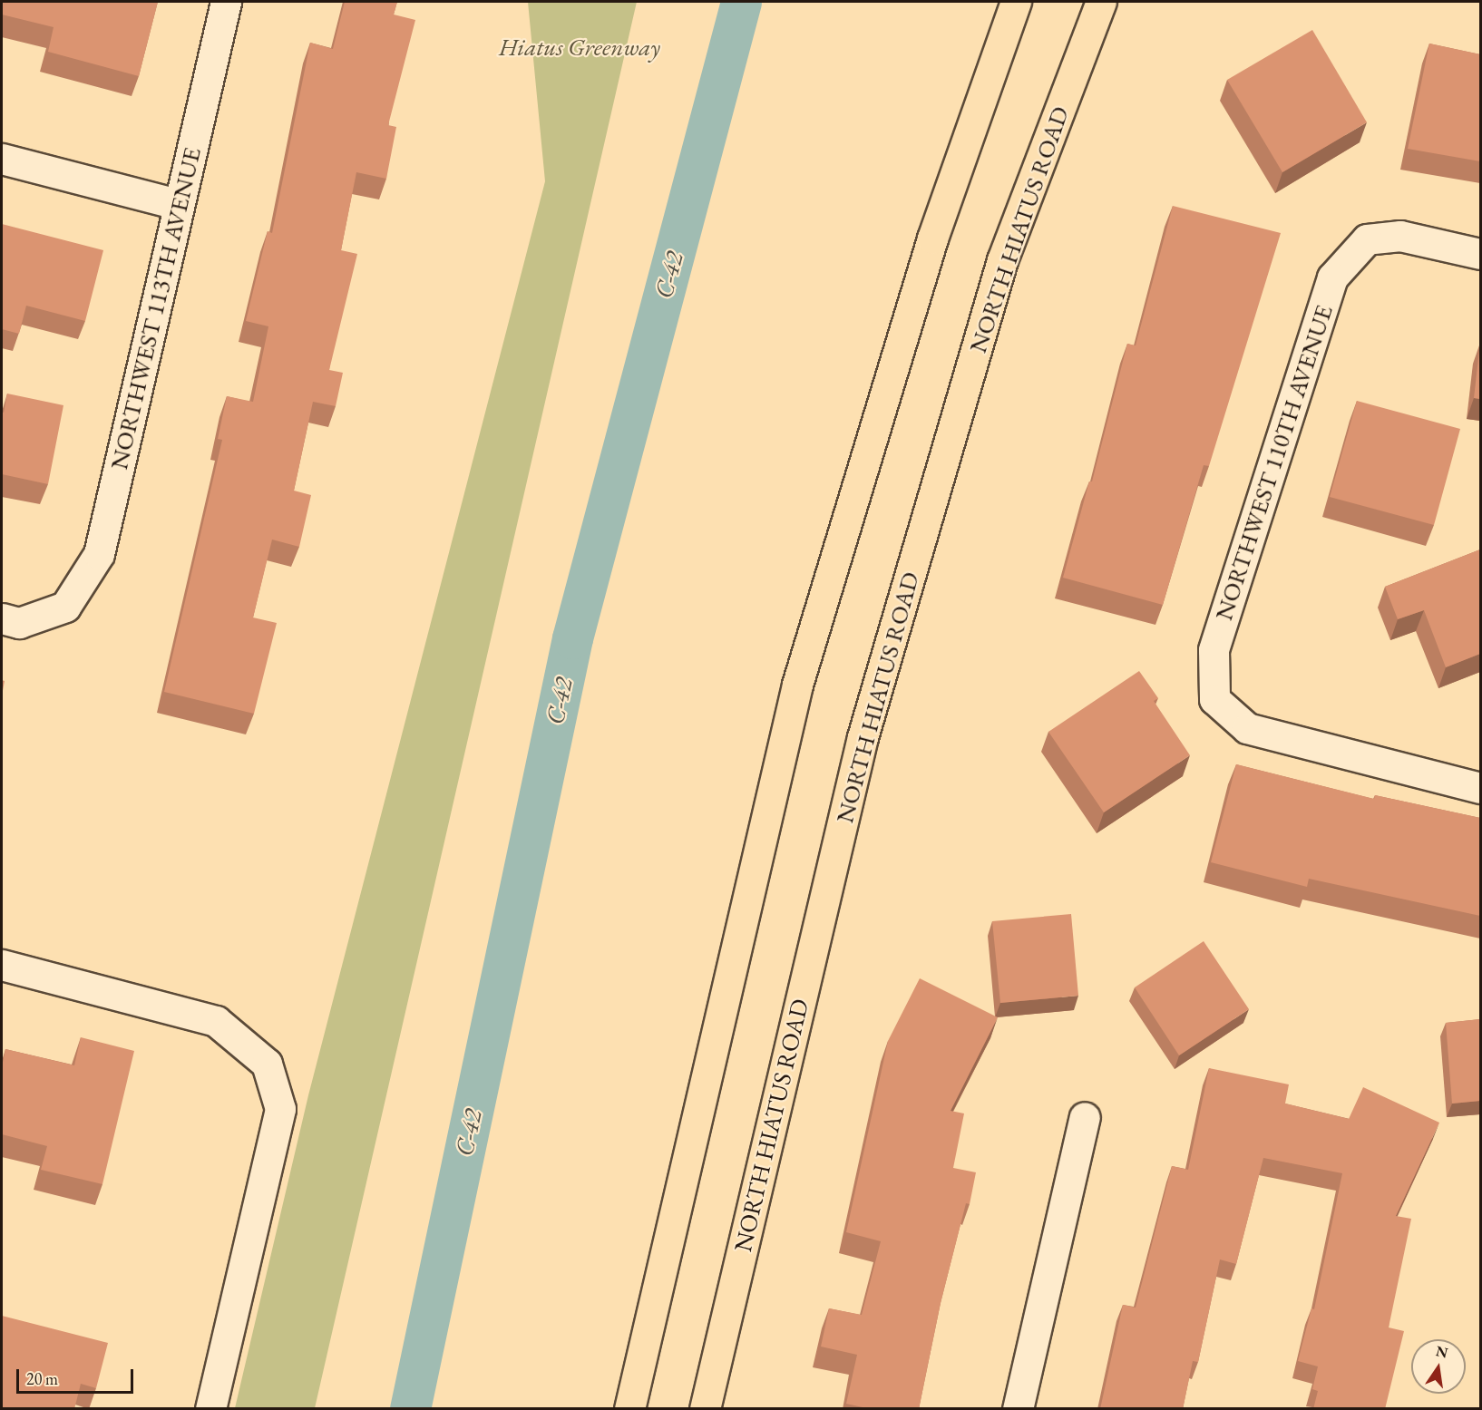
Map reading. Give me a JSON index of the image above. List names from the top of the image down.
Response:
{
  "streets": {
    "main road": ["NORTH HIATUS ROAD"],
    "street": ["NORTHWEST 113TH AVENUE", "NORTHWEST 110TH AVENUE"]
  },
  "water": ["C-42"],
  "parks": ["Hiatus Greenway"],
  "scale_bar": "20 m",
  "north": "top"
}
